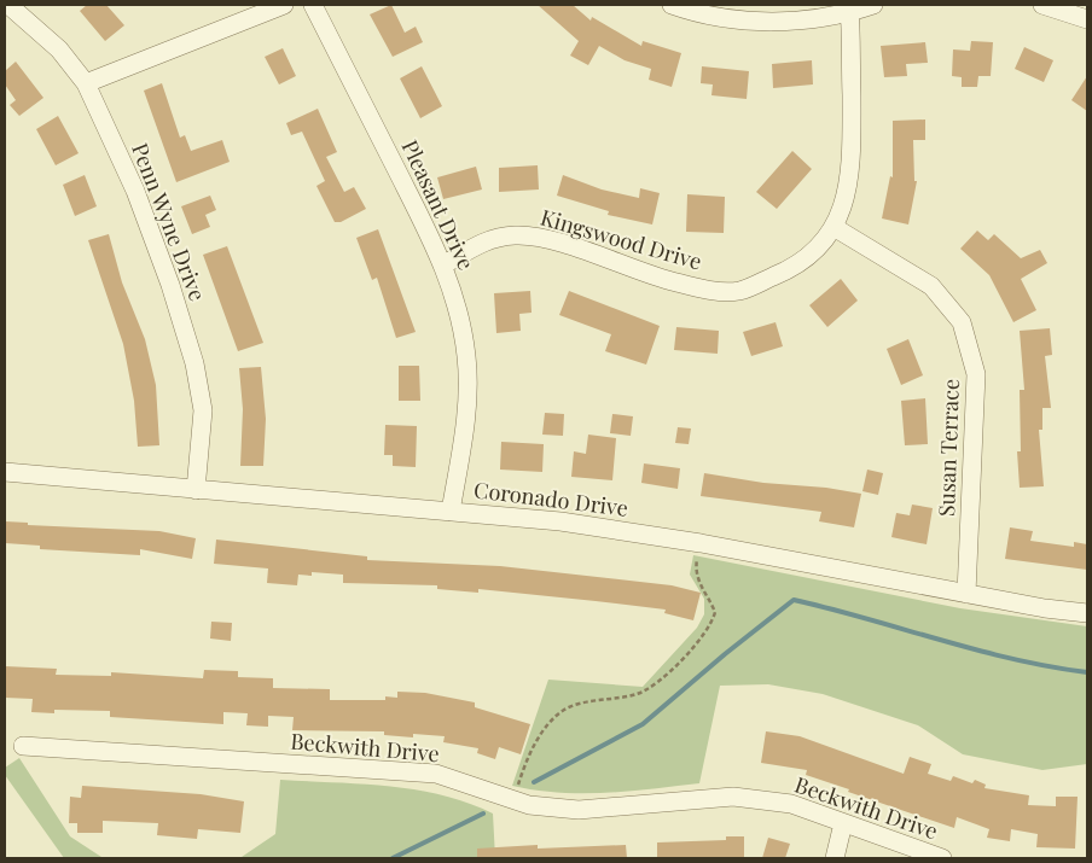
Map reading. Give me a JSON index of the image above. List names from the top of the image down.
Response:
{
  "streets": {
    "street": [
      "Pleasant Drive",
      "Penn Wyne Drive",
      "Kingswood Drive",
      "Susan Terrace",
      "Coronado Drive",
      "Beckwith Drive"
    ]
  },
  "crossings": [
    ["Pleasant Drive", "Kingswood Drive"],
    ["Pleasant Drive", "Coronado Drive"],
    ["Penn Wyne Drive", "Coronado Drive"],
    ["Kingswood Drive", "Susan Terrace"],
    ["Susan Terrace", "Coronado Drive"]
  ]
}
